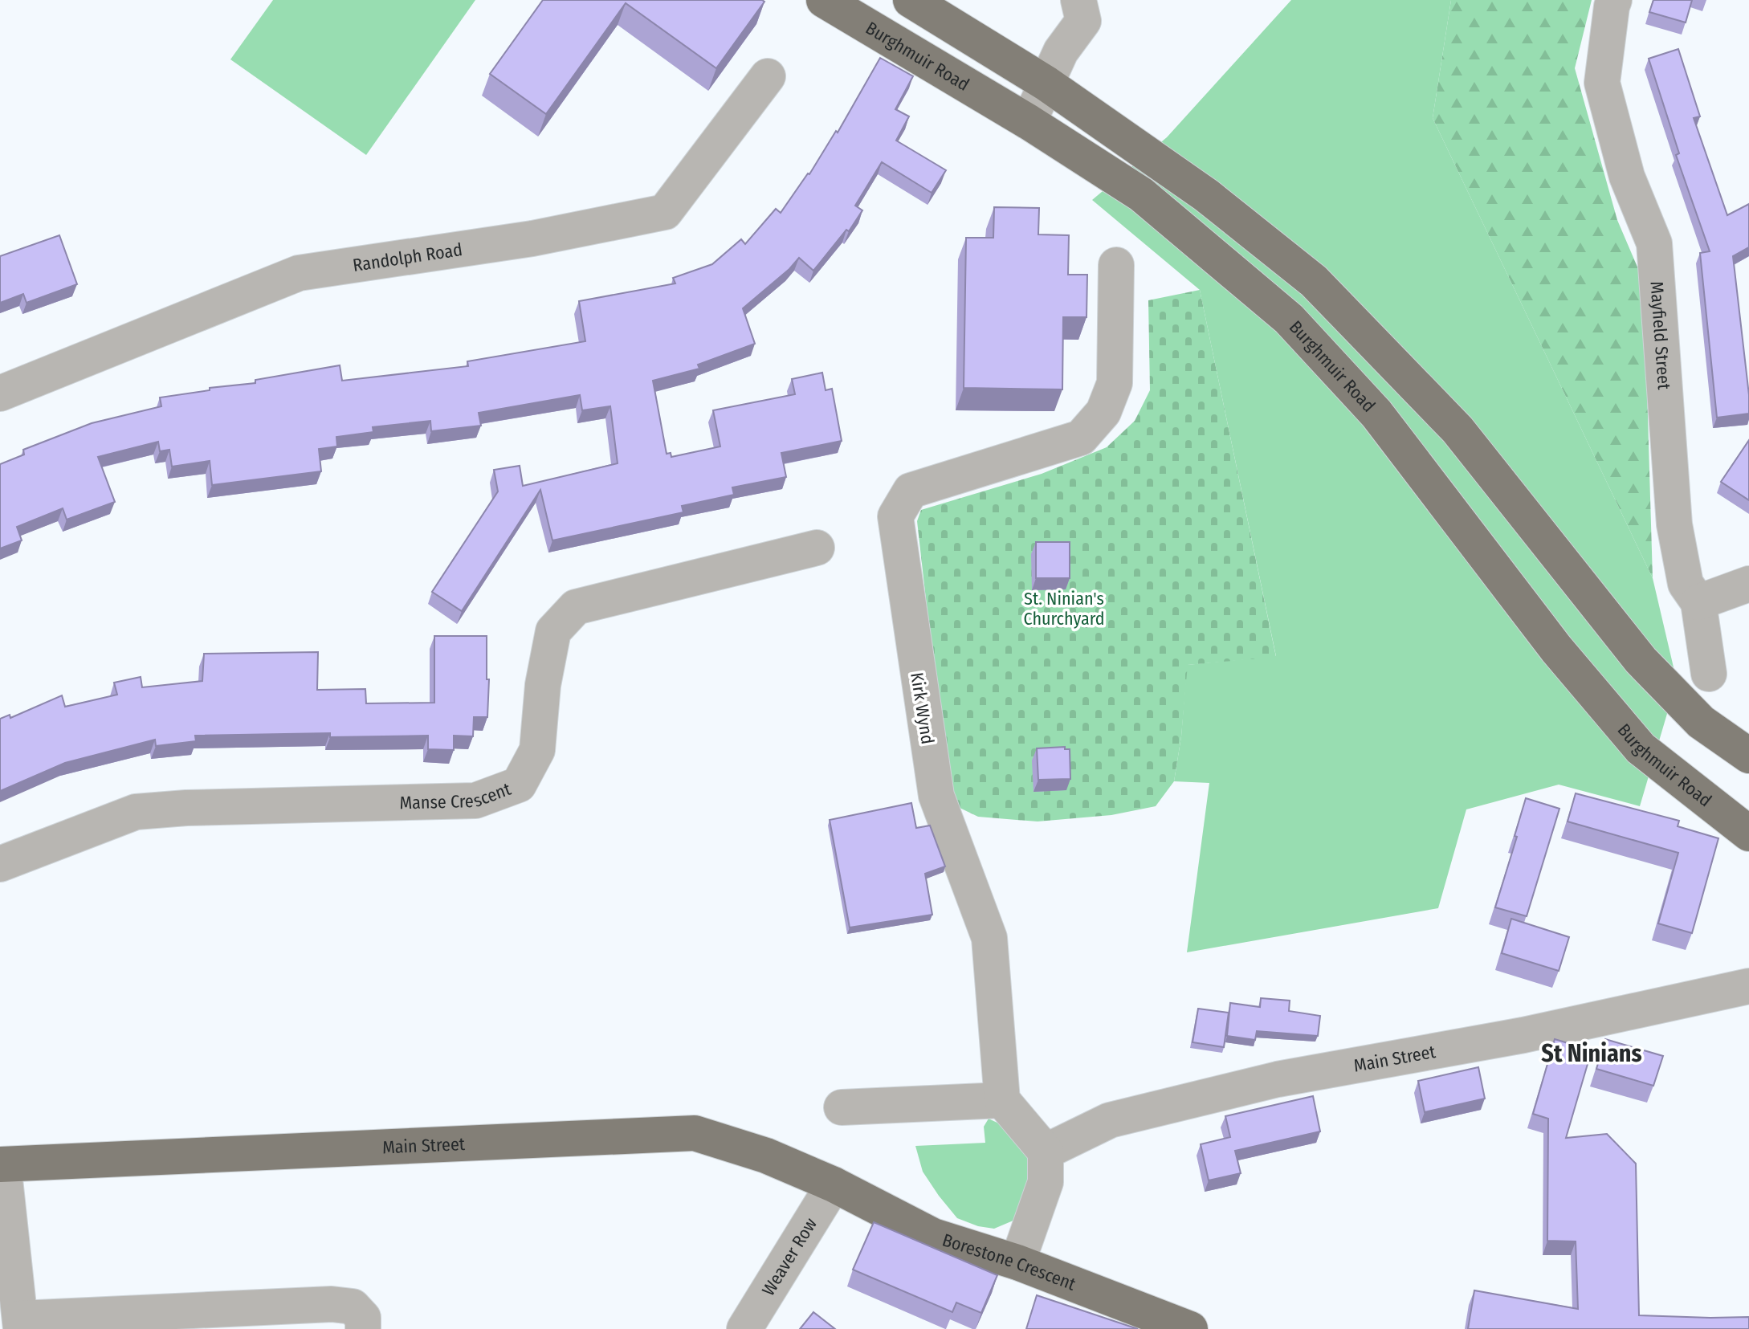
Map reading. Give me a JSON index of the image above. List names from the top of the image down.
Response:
{
  "streets": {
    "main road": ["Burghmuir Road", "Main Street", "Borestone Crescent"],
    "street": [
      "Randolph Road",
      "Mayfield Street",
      "Kirk Wynd",
      "Manse Crescent",
      "Weaver Row"
    ]
  },
  "crossings": [
    ["Main Street", "Weaver Row"],
    ["Main Street", "Borestone Crescent"],
    ["Weaver Row", "Borestone Crescent"]
  ],
  "districts": ["St Ninians"],
  "parks": ["St. Ninian's Churchyard"]
}
